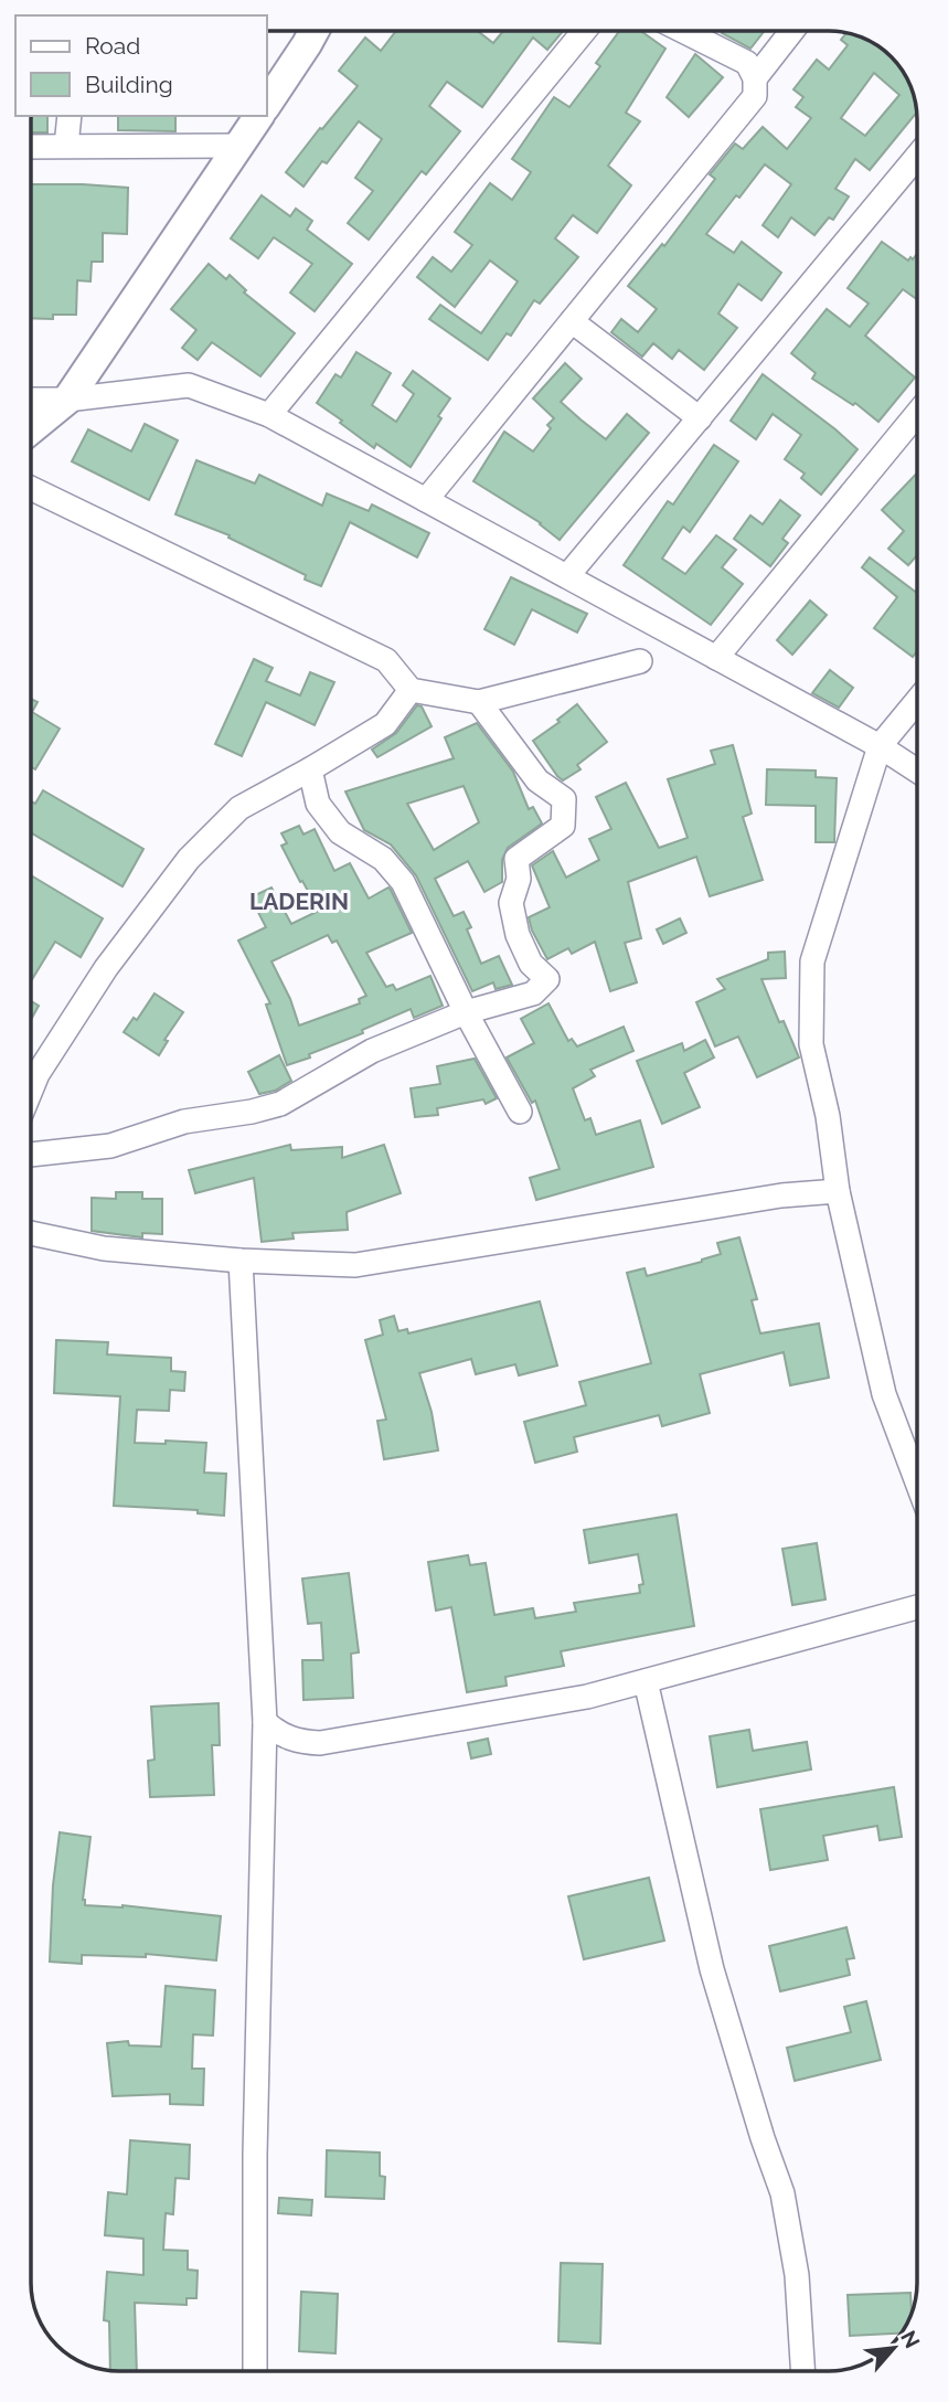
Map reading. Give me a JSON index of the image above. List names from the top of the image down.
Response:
{
  "districts": ["LADERIN"],
  "legend": ["Road", "Building"],
  "north": "top right"
}
